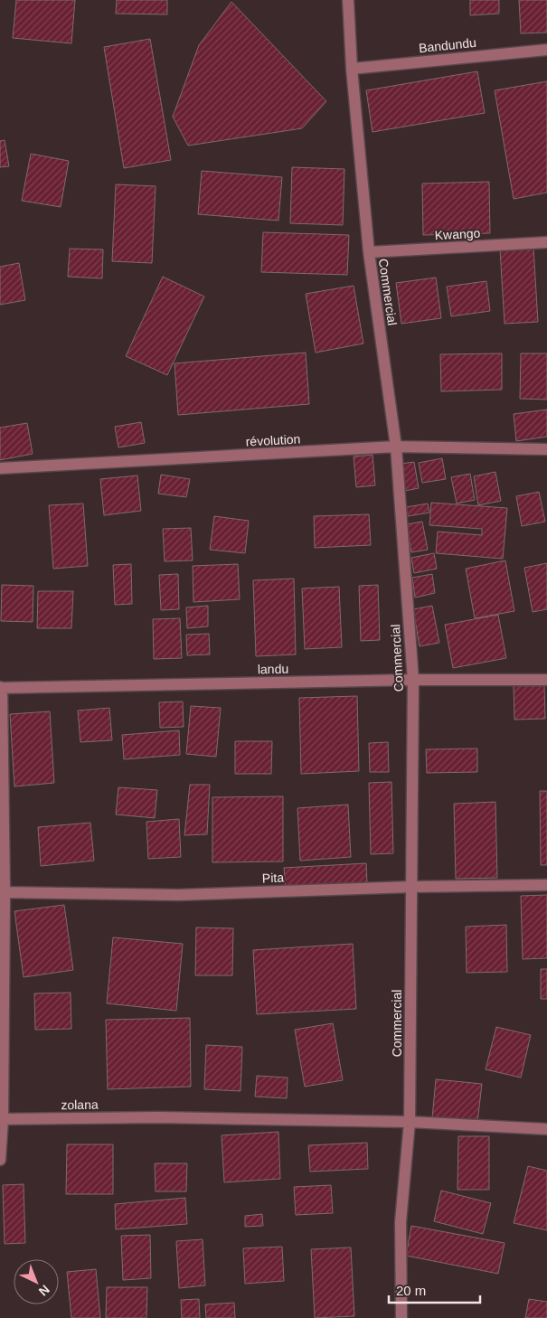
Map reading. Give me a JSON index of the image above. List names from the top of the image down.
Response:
{
  "streets": {
    "street": [
      "Bandundu",
      "Kwango",
      "Commercial",
      "révolution",
      "landu",
      "Pita",
      "zolana"
    ]
  },
  "crossings": [
    ["Bandundu", "Commercial"],
    ["Kwango", "Commercial"],
    ["Commercial", "révolution"],
    ["Commercial", "landu"],
    ["Commercial", "Pita"],
    ["Commercial", "zolana"]
  ],
  "scale_bar": "20 m",
  "north": "bottom right"
}
